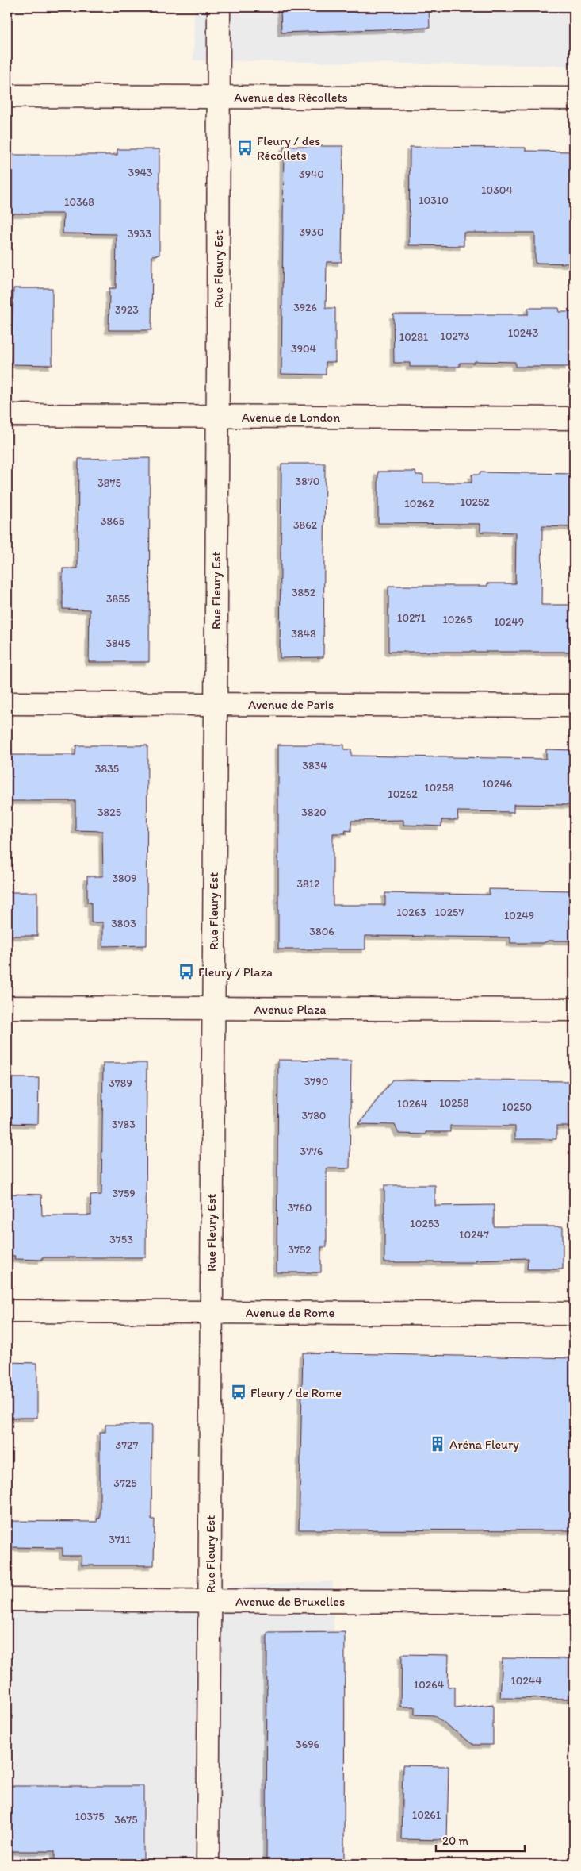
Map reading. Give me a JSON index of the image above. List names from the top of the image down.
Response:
{
  "streets": {
    "street": [
      "Avenue des Récollets",
      "Rue Fleury Est",
      "Avenue de London",
      "Avenue de Paris",
      "Avenue Plaza",
      "Avenue de Rome",
      "Avenue de Bruxelles"
    ]
  },
  "crossings": [
    ["Avenue des Récollets", "Rue Fleury Est"],
    ["Rue Fleury Est", "Avenue de London"],
    ["Rue Fleury Est", "Avenue de Paris"],
    ["Rue Fleury Est", "Avenue Plaza"],
    ["Rue Fleury Est", "Avenue de Rome"],
    ["Rue Fleury Est", "Avenue de Bruxelles"]
  ],
  "places": {
    "bus stop": ["Fleury / des Récollets", "Fleury / Plaza", "Fleury / de Rome"],
    "building": ["Aréna Fleury"]
  },
  "house_numbers": [
    "3943",
    "3940",
    "10304",
    "10310",
    "10368",
    "3930",
    "3933",
    "3926",
    "3923",
    "10243",
    "10273",
    "10281",
    "3904",
    "3870",
    "3875",
    "10252",
    "10262",
    "3865",
    "3862",
    "3852",
    "3855",
    "10271",
    "10265",
    "10249",
    "3848",
    "3845",
    "3834",
    "3835",
    "10246",
    "10258",
    "10262",
    "3825",
    "3820",
    "3809",
    "3812",
    "10263",
    "10257",
    "10249",
    "3803",
    "3806",
    "3790",
    "3789",
    "10258",
    "10264",
    "10250",
    "3780",
    "3783",
    "3776",
    "3759",
    "3760",
    "10253",
    "10247",
    "3753",
    "3752",
    "3727",
    "3725",
    "3711",
    "10244",
    "10264",
    "3696",
    "10261",
    "10375",
    "3675"
  ],
  "scale_bar": "20 m"
}
